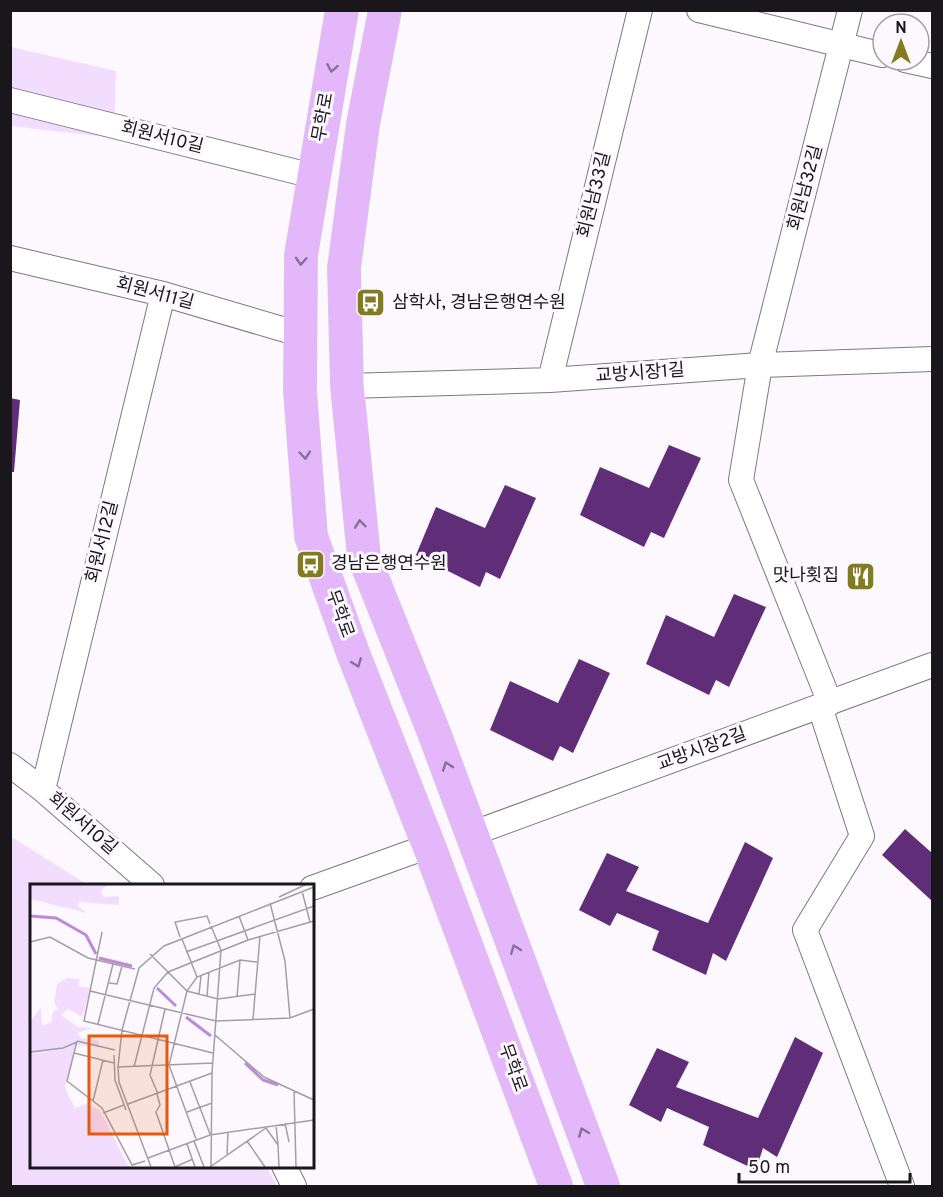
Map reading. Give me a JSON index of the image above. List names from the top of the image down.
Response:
{
  "streets": {
    "main road": ["무학로"],
    "street": [
      "회원서10길",
      "회원남32길",
      "회원남33길",
      "회원서11길",
      "교방시장1길",
      "회원서12길",
      "교방시장2길"
    ]
  },
  "crossings": [
    ["무학로", "회원서10길"],
    ["무학로", "회원서11길"],
    ["회원서10길", "회원서12길"],
    ["회원남32길", "교방시장1길"],
    ["회원남32길", "교방시장2길"],
    ["회원남33길", "교방시장1길"],
    ["회원서11길", "회원서12길"]
  ],
  "places": {
    "bus stop": ["삼학사, 경남은행연수원", "경남은행연수원"],
    "restaurant": ["맛나횟집"]
  },
  "scale_bar": "50 m",
  "north": "top"
}
